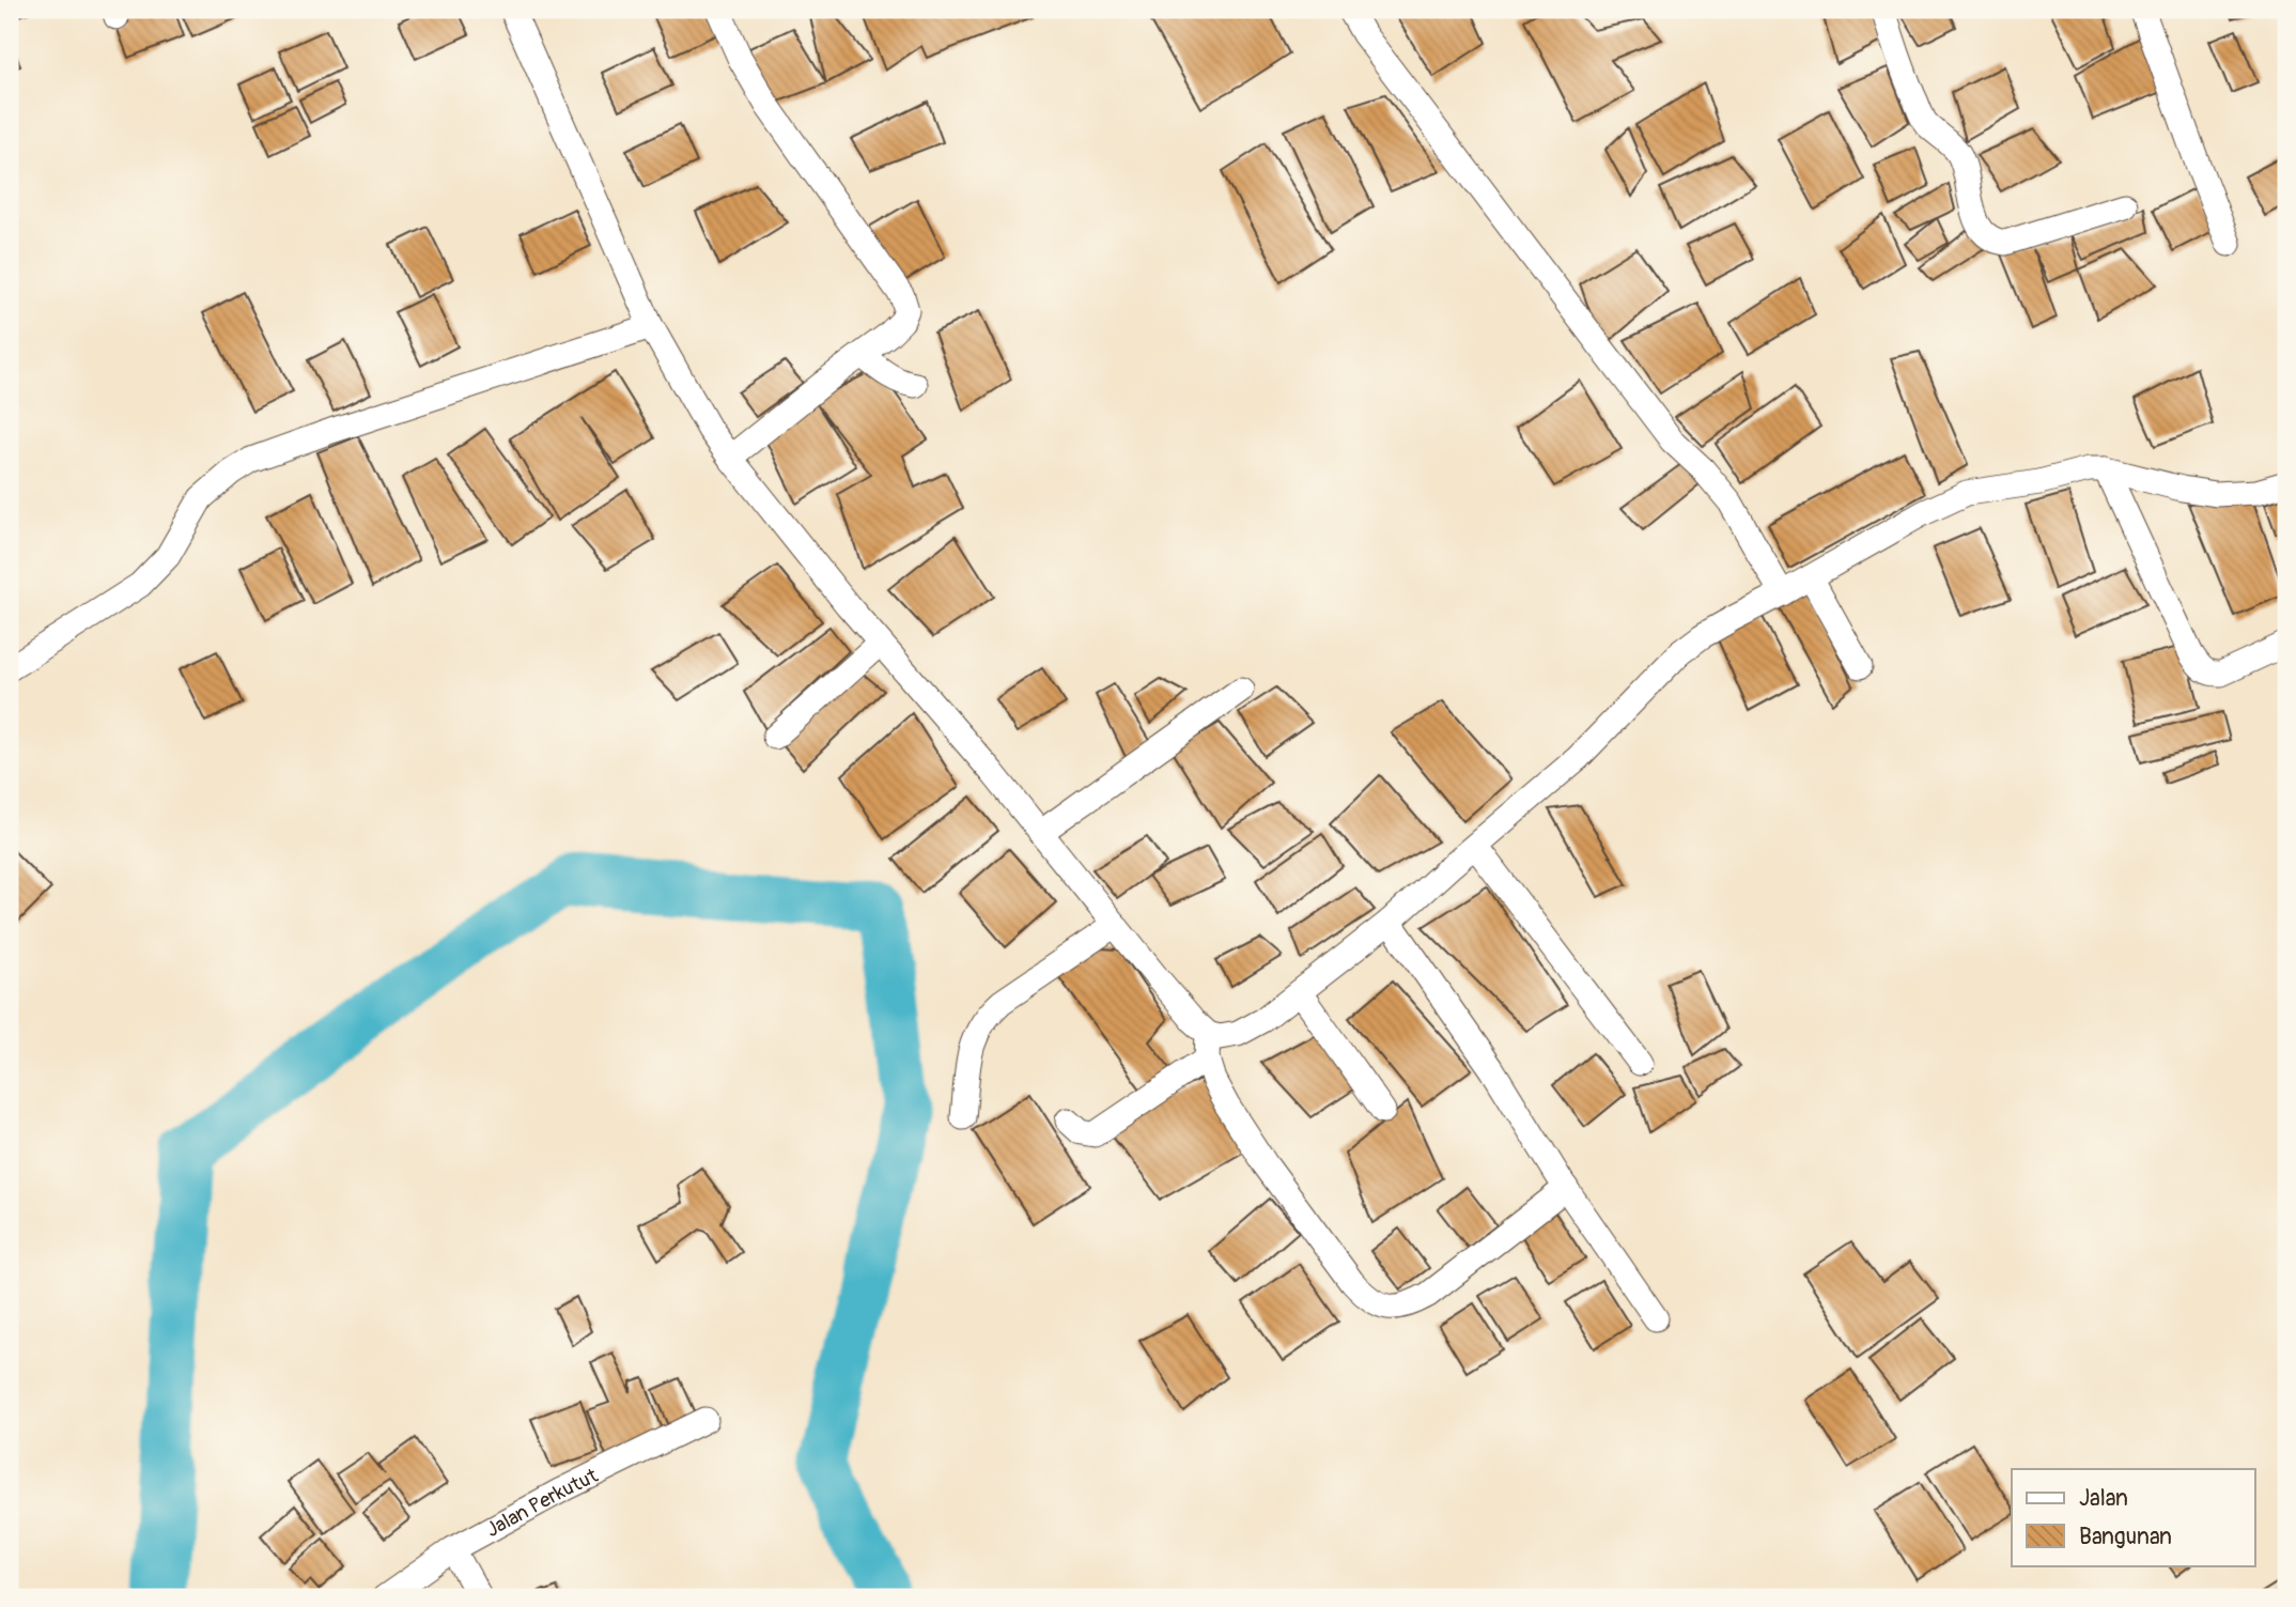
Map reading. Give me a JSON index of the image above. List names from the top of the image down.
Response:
{
  "streets": {
    "street": ["Jalan Perkutut"]
  },
  "legend": ["Jalan", "Bangunan"]
}
